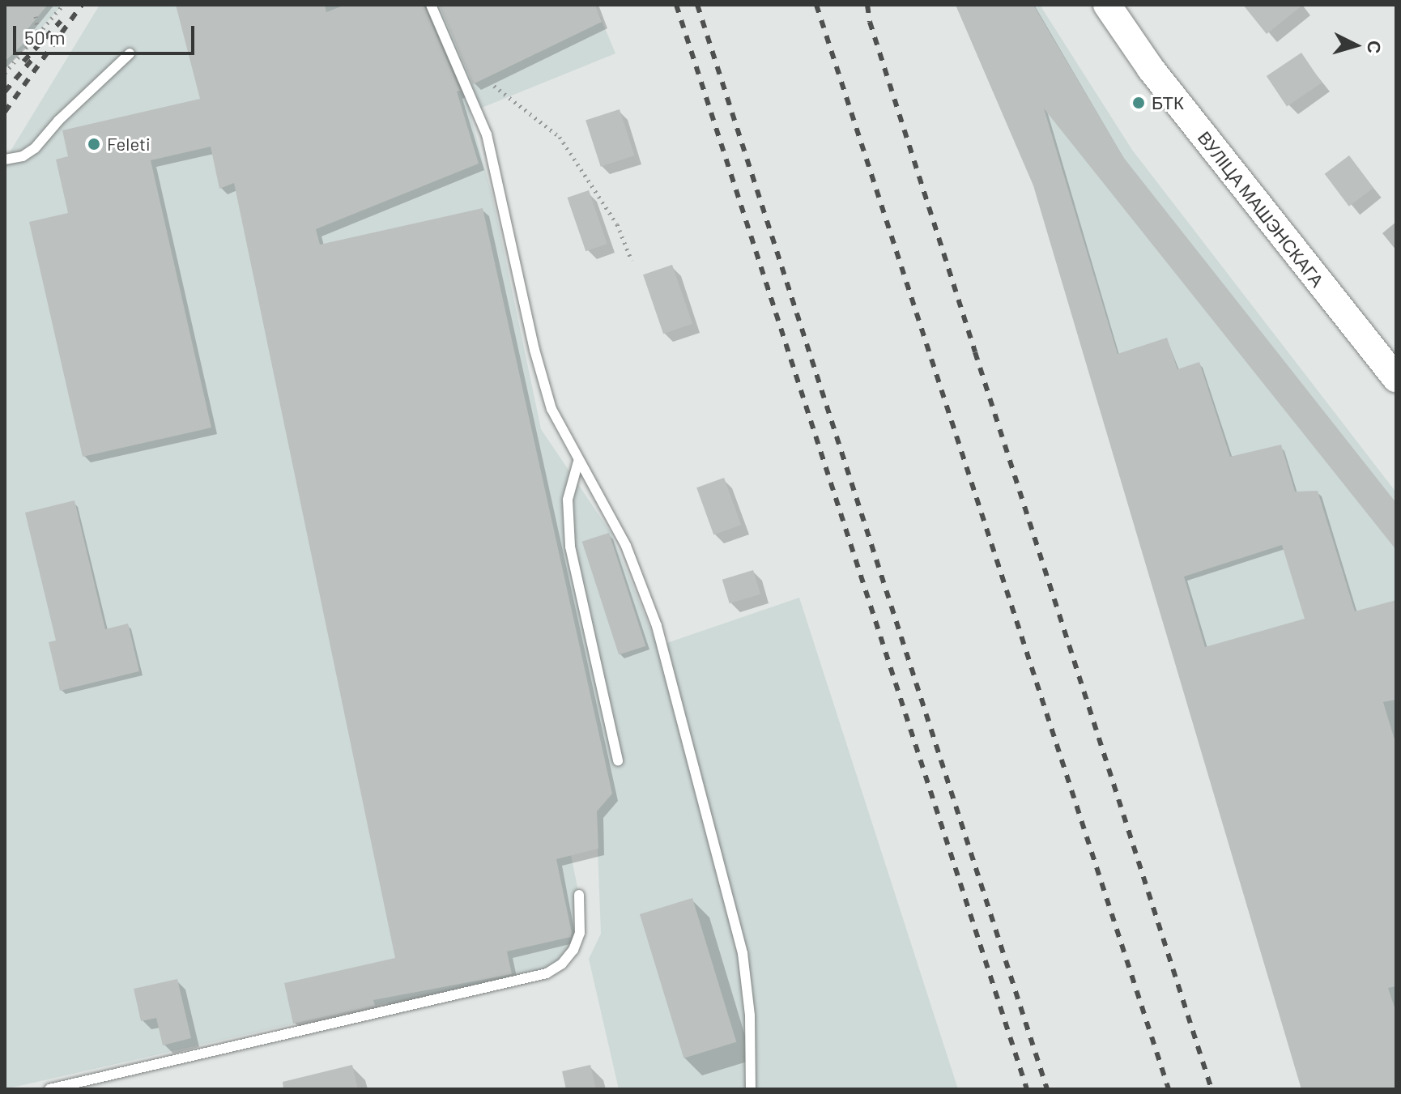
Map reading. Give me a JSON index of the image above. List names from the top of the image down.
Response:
{
  "streets": {
    "main road": ["ВУЛІЦА МАШЭНСКАГА"]
  },
  "places": ["БТК", "Feleti"],
  "scale_bar": "50 m",
  "north": "right"
}
